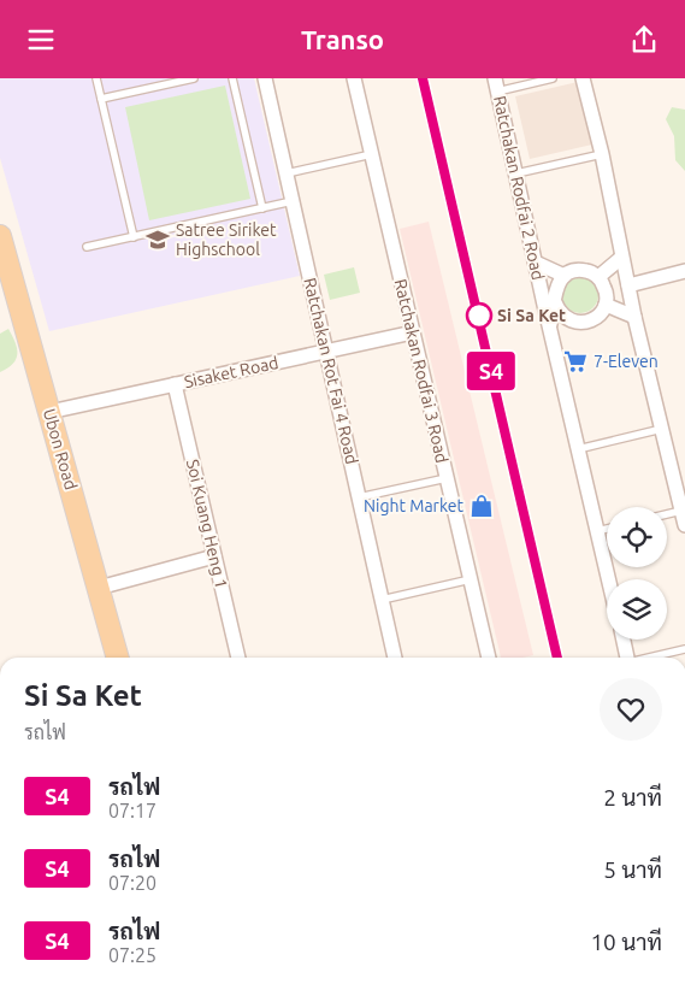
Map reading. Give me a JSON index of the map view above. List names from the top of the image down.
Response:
{
  "streets": {
    "main road": ["Ubon Road"],
    "street": [
      "Ratchakan Rodfai 2 Road",
      "Ratchakan Rot Fai 4 Road",
      "Ratchakan Rodfai 3 Road",
      "Sisaket Road",
      "Soi Kuang Heng 1"
    ]
  },
  "crossings": [
    ["Ratchakan Rot Fai 4 Road", "Sisaket Road"],
    ["Ratchakan Rodfai 3 Road", "Sisaket Road"],
    ["Sisaket Road", "Ubon Road"],
    ["Sisaket Road", "Soi Kuang Heng 1"]
  ],
  "places": {
    "school or university": ["Satree Siriket Highschool"],
    "other": ["Si Sa Ket"],
    "supermarket": ["7-Eleven"],
    "shop": ["Night Market"]
  },
  "page": {
    "header": "Transo",
    "on_map": "S4",
    "heading": ["Si Sa Ket", "รถไฟ"],
    "list": [
      {
        "mark": "S4",
        "name": "รถไฟ",
        "note": "07:17",
        "value": "2 นาที"
      },
      {
        "mark": "S4",
        "name": "รถไฟ",
        "note": "07:20",
        "value": "5 นาที"
      },
      {
        "mark": "S4",
        "name": "รถไฟ",
        "note": "07:25",
        "value": "10 นาที"
      }
    ]
  }
}
